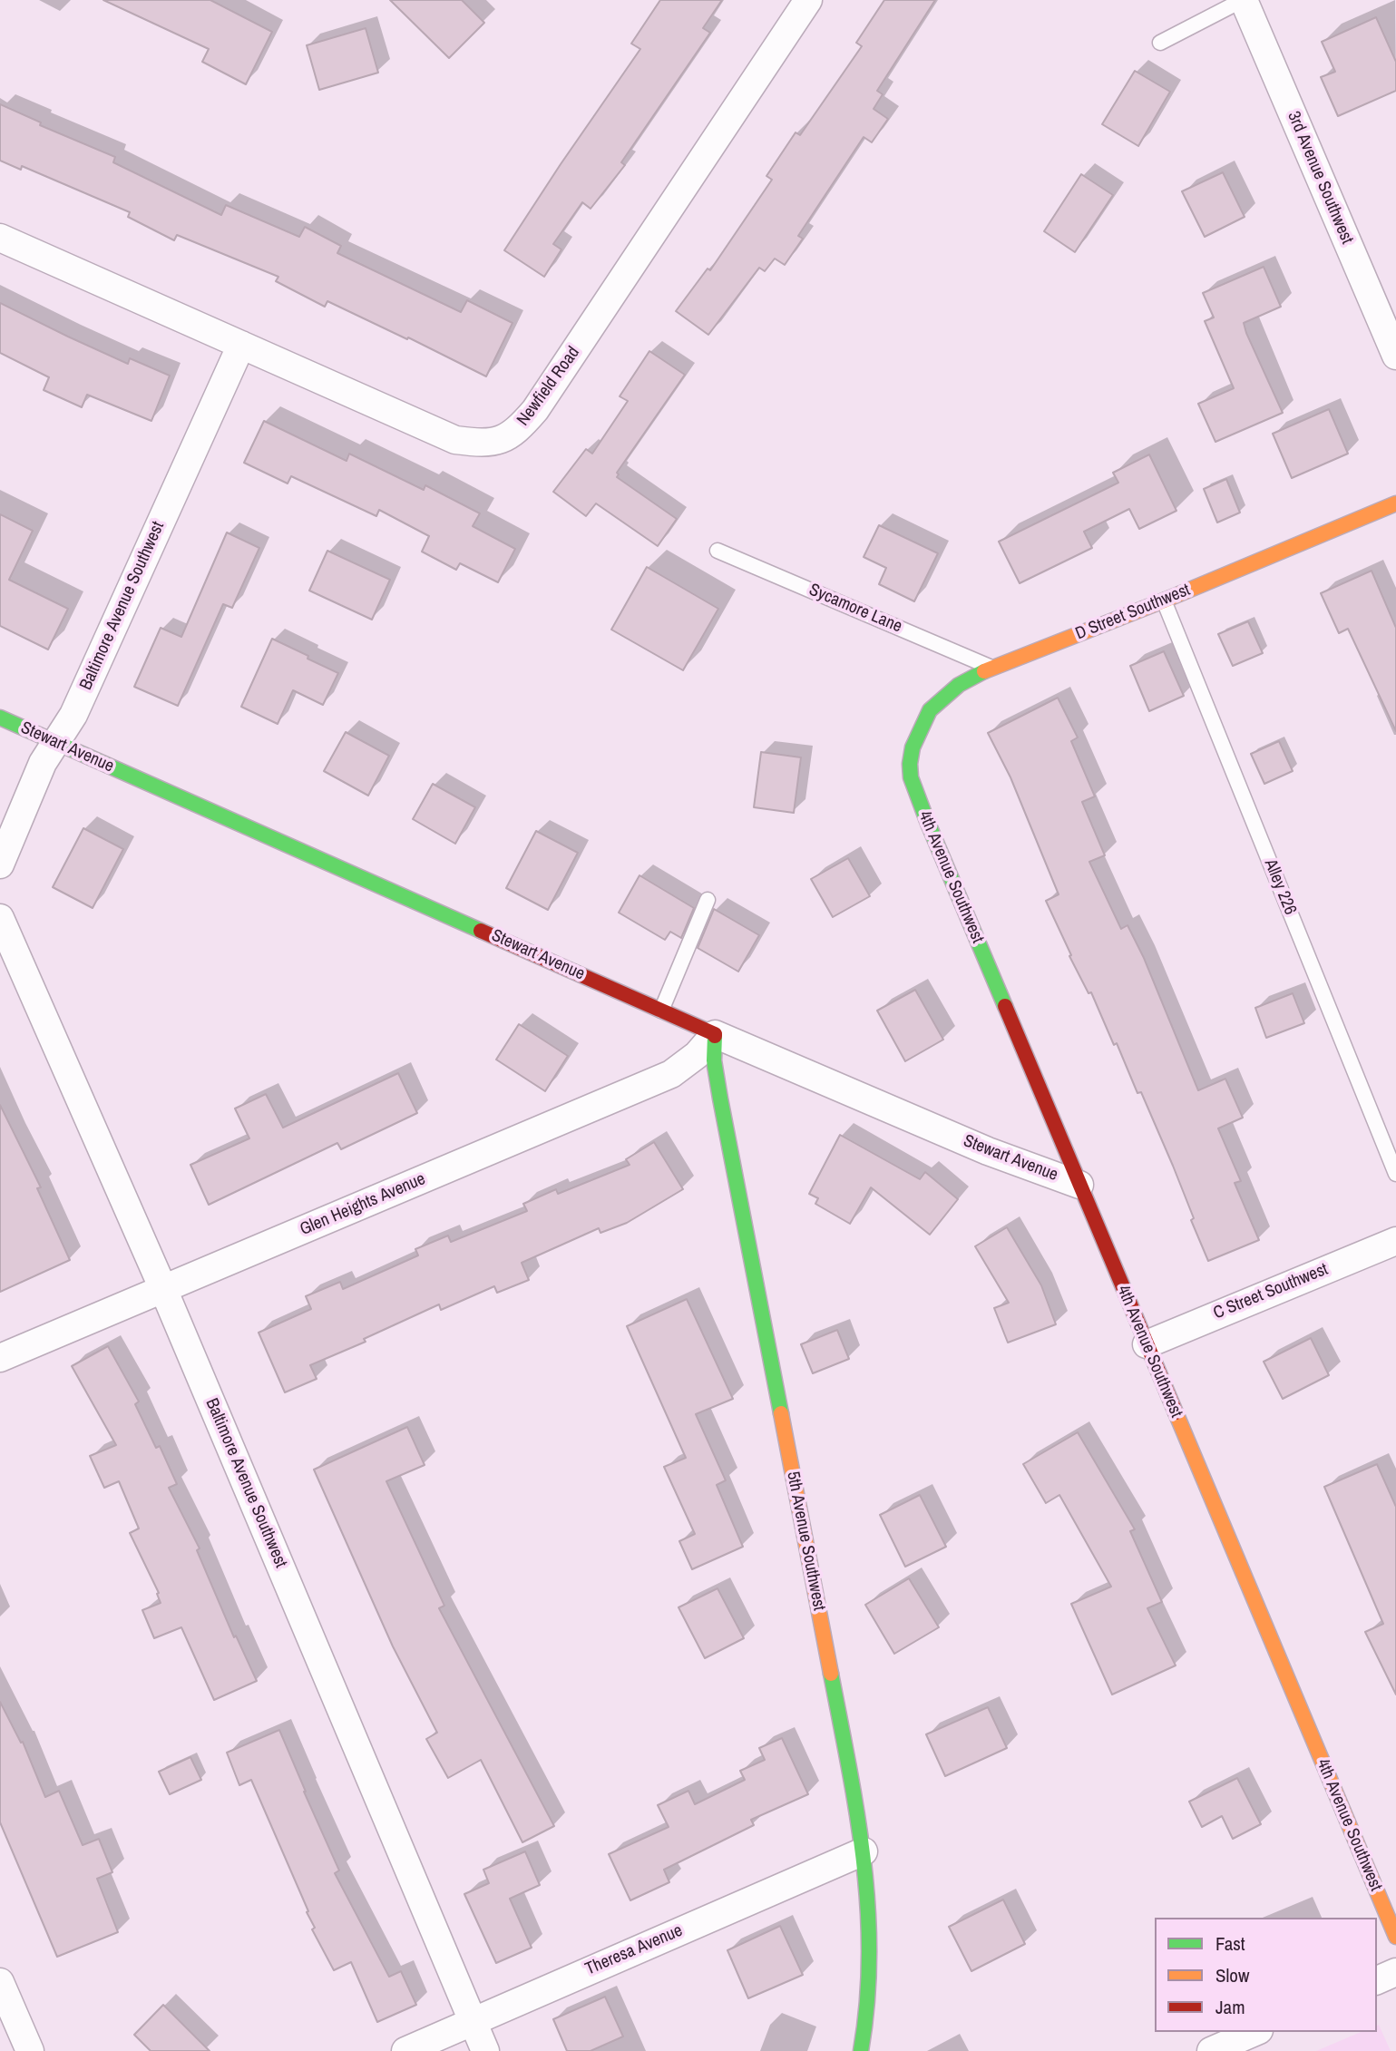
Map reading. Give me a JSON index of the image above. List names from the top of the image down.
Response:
{
  "streets": {
    "street": [
      "3rd Avenue Southwest",
      "Newfield Road",
      "Baltimore Avenue Southwest",
      "D Street Southwest",
      "Stewart Avenue",
      "4th Avenue Southwest",
      "Glen Heights Avenue",
      "C Street Southwest",
      "5th Avenue Southwest",
      "Theresa Avenue"
    ],
    "lane": ["Sycamore Lane", "Alley 226"]
  },
  "crossings": [
    ["Newfield Road", "Baltimore Avenue Southwest"],
    ["Baltimore Avenue Southwest", "Stewart Avenue"],
    ["Baltimore Avenue Southwest", "Glen Heights Avenue"],
    ["Baltimore Avenue Southwest", "Theresa Avenue"],
    ["Sycamore Lane", "D Street Southwest"],
    ["D Street Southwest", "4th Avenue Southwest"],
    ["D Street Southwest", "Alley 226"],
    ["Stewart Avenue", "4th Avenue Southwest"],
    ["Stewart Avenue", "Glen Heights Avenue"],
    ["Stewart Avenue", "5th Avenue Southwest"],
    ["4th Avenue Southwest", "C Street Southwest"],
    ["Glen Heights Avenue", "5th Avenue Southwest"],
    ["5th Avenue Southwest", "Theresa Avenue"]
  ],
  "legend": ["Fast", "Slow", "Jam"]
}
